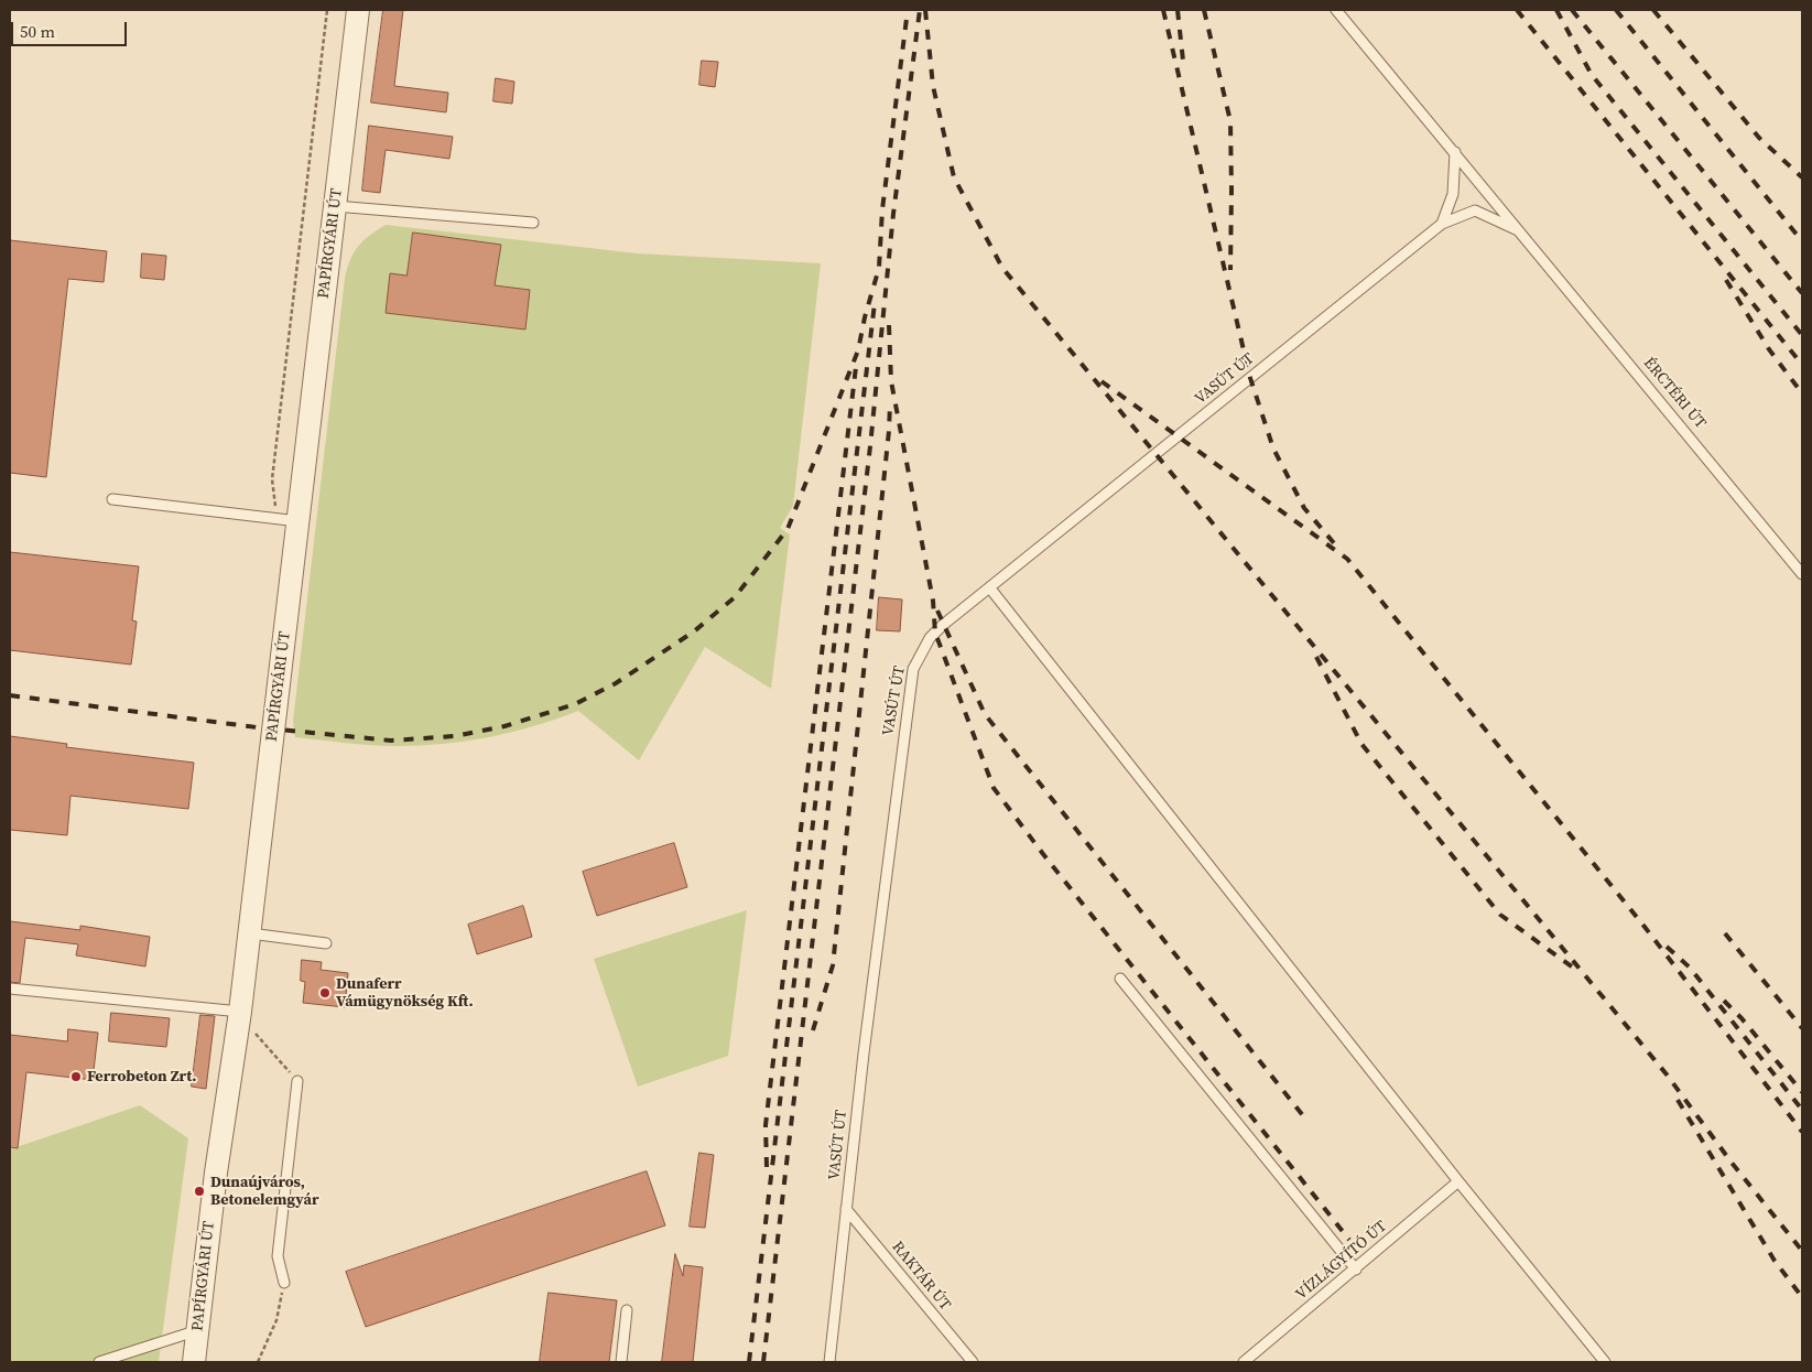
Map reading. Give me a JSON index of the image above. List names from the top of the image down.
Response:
{
  "streets": {
    "street": ["PAPÍRGYÁRI ÚT"],
    "lane": [
      "VASÚT ÚT",
      "ÉRCTÉRI ÚT",
      "VÍZLÁGYÍTÓ ÚT",
      "RAKTÁR ÚT"
    ]
  },
  "crossings": [
    ["VASÚT ÚT", "ÉRCTÉRI ÚT"],
    ["VASÚT ÚT", "RAKTÁR ÚT"]
  ],
  "places": ["Dunaferr Vámügynökség Kft.", "Ferrobeton Zrt.", "Dunaújváros, Betonelemgyár"],
  "scale_bar": "50 m"
}
